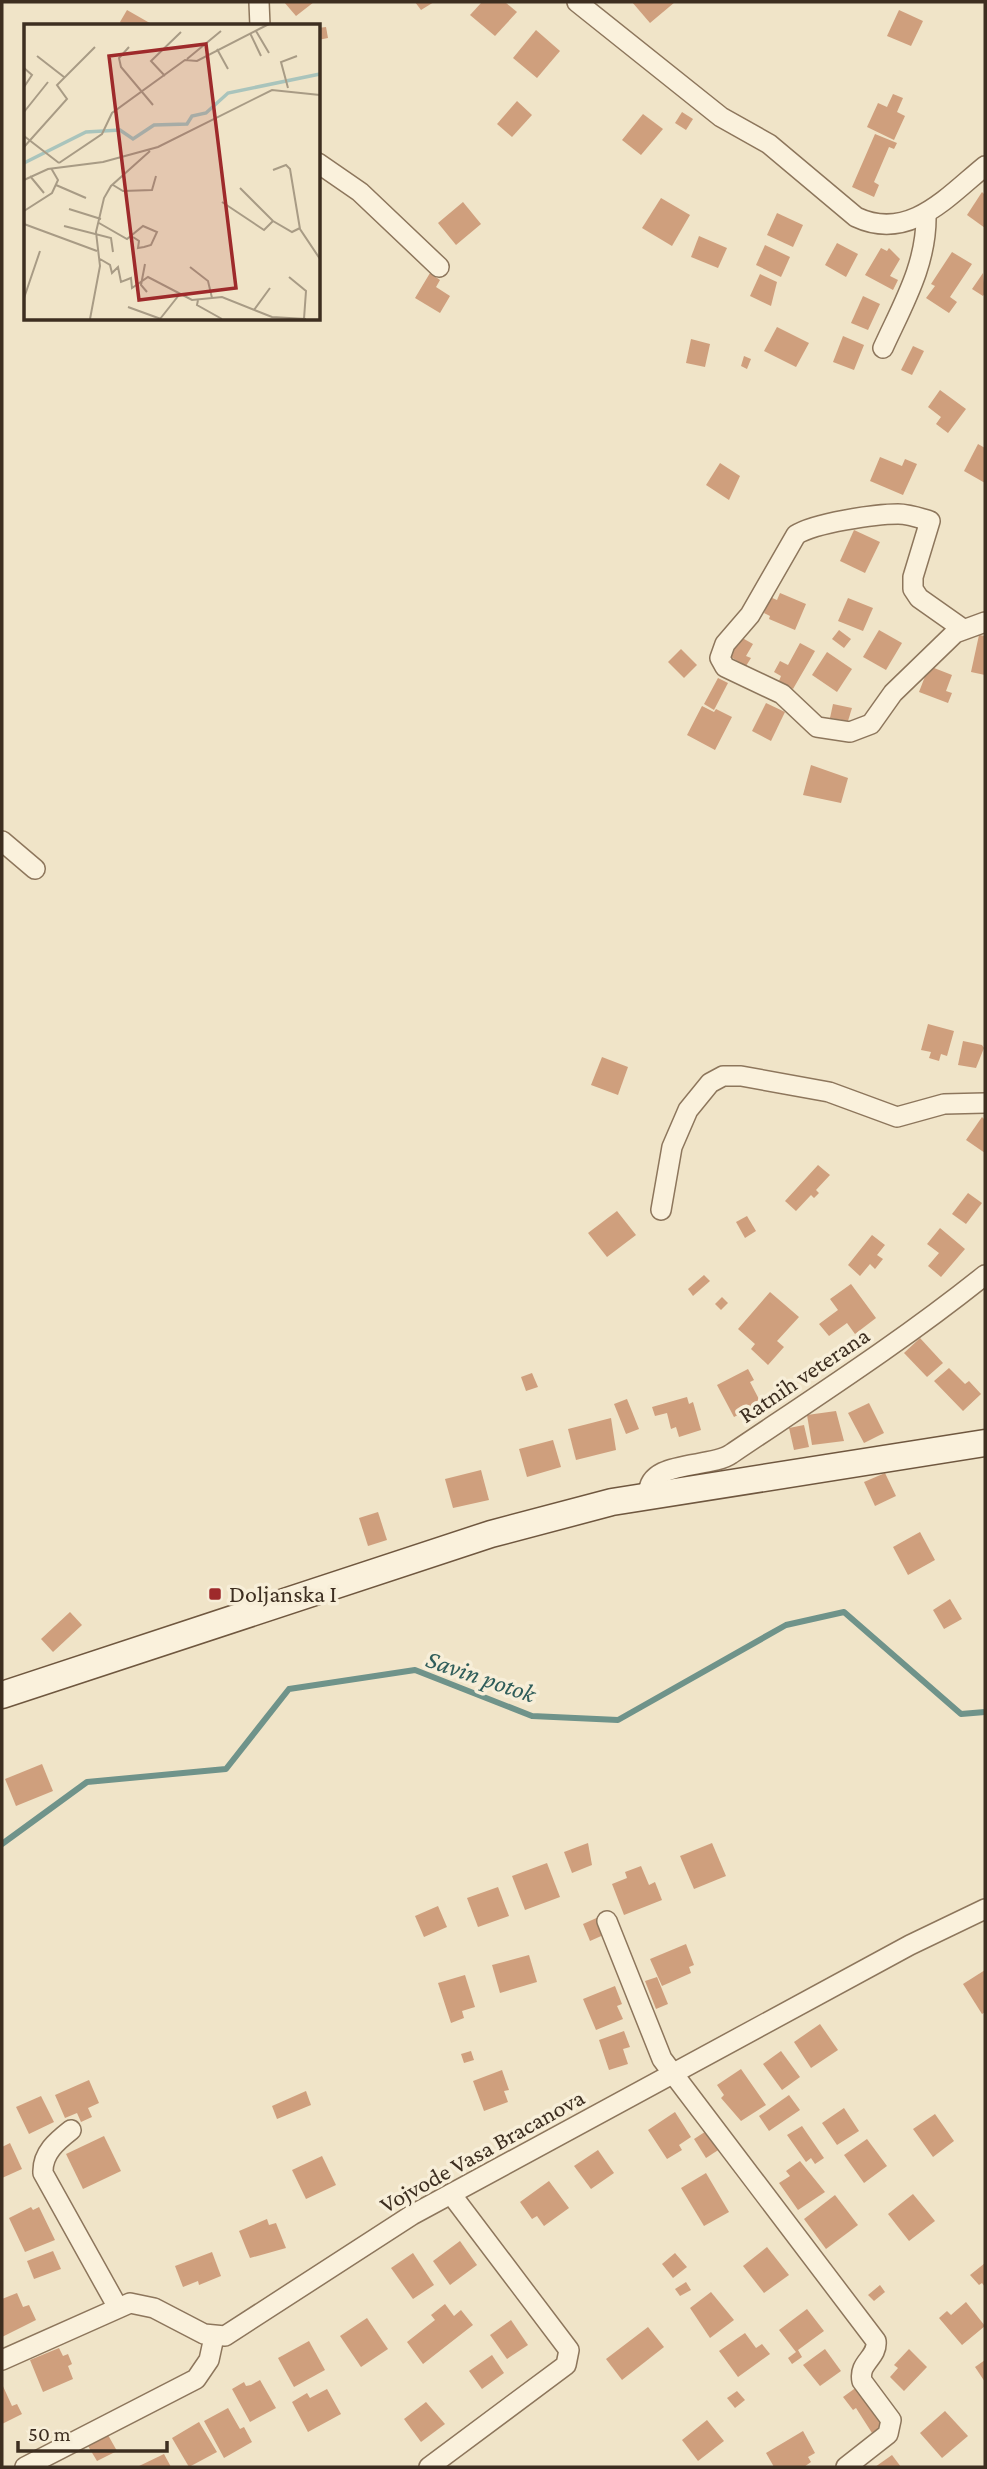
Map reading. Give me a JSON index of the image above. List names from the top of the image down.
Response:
{
  "streets": {
    "street": ["Ratnih veterana", "Vojvode Vasa Bracanova"]
  },
  "water": ["Savin potok"],
  "places": {
    "transit": ["Doljanska I"]
  },
  "scale_bar": "50 m"
}
